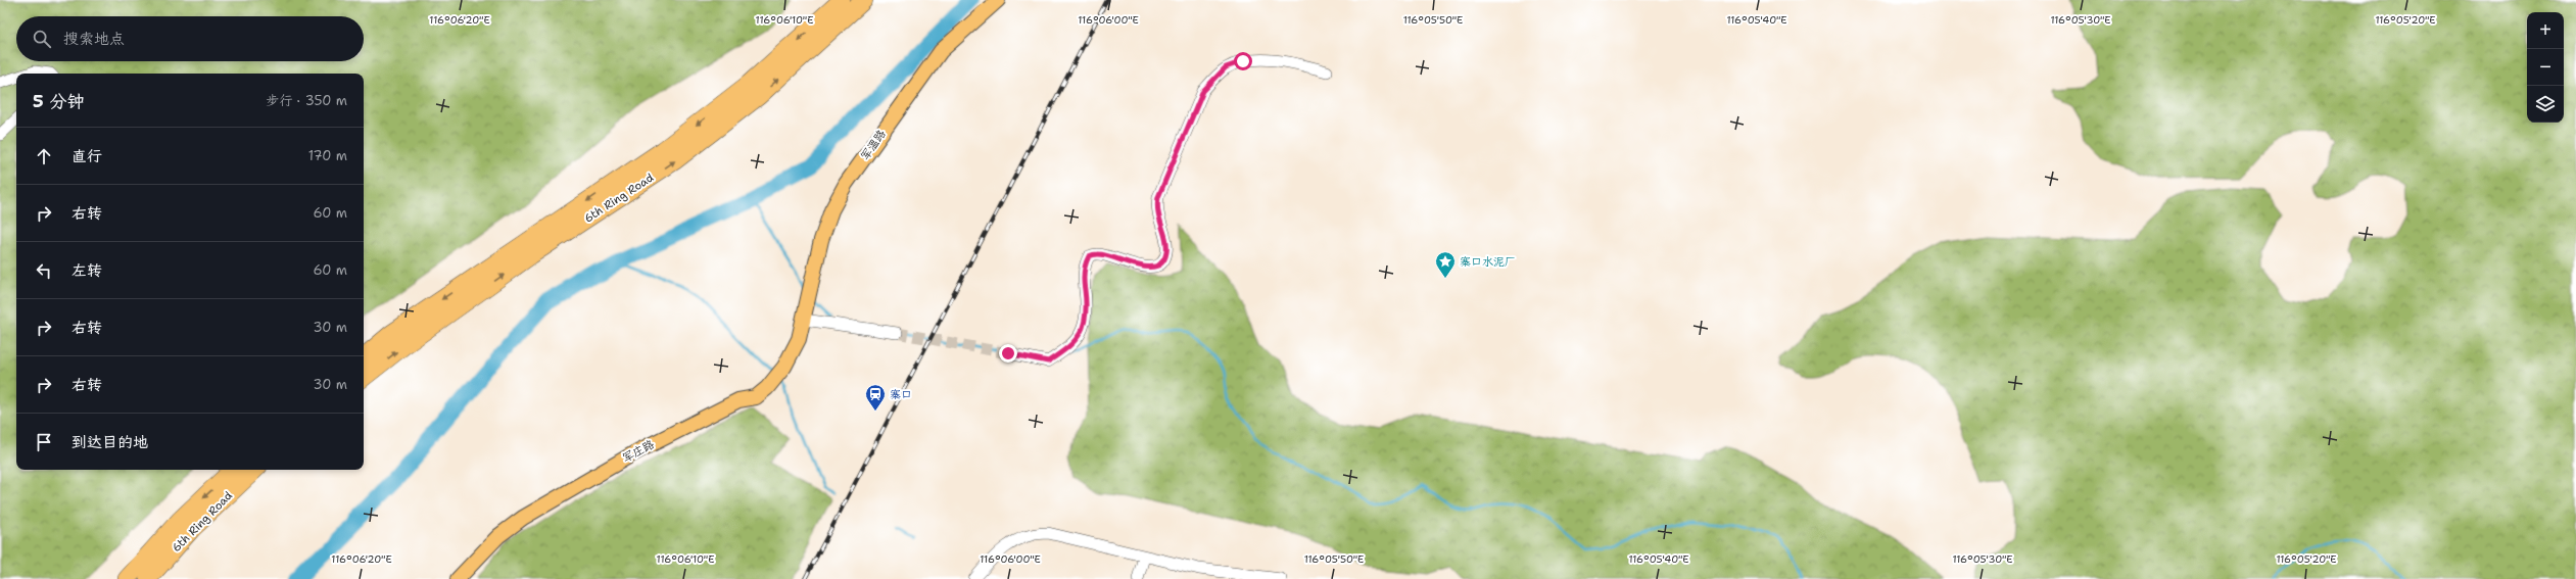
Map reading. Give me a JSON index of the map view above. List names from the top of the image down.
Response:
{
  "streets": {
    "highway": ["6th Ring Road"],
    "main road": ["军温路", "军庄路"]
  },
  "crossings": [
    ["军温路", "军庄路"]
  ],
  "places": {
    "place": ["寨口水泥厂"],
    "station": ["寨口"]
  },
  "page": {
    "map_buttons": ["+", "−"],
    "search": "搜索地点",
    "heading": ["5 分钟", "步行 · 350 m"],
    "list": [
      ["直行", "170 m"],
      ["右转", "60 m"],
      ["左转", "60 m"],
      ["右转", "30 m"],
      ["右转", "30 m"],
      "到达目的地"
    ]
  },
  "coordinates": [
    "116°06'10\"E",
    "116°06'00\"E",
    "116°05'50\"E",
    "116°06'20\"E",
    "116°05'40\"E",
    "116°05'30\"E",
    "116°05'20\"E"
  ]
}
